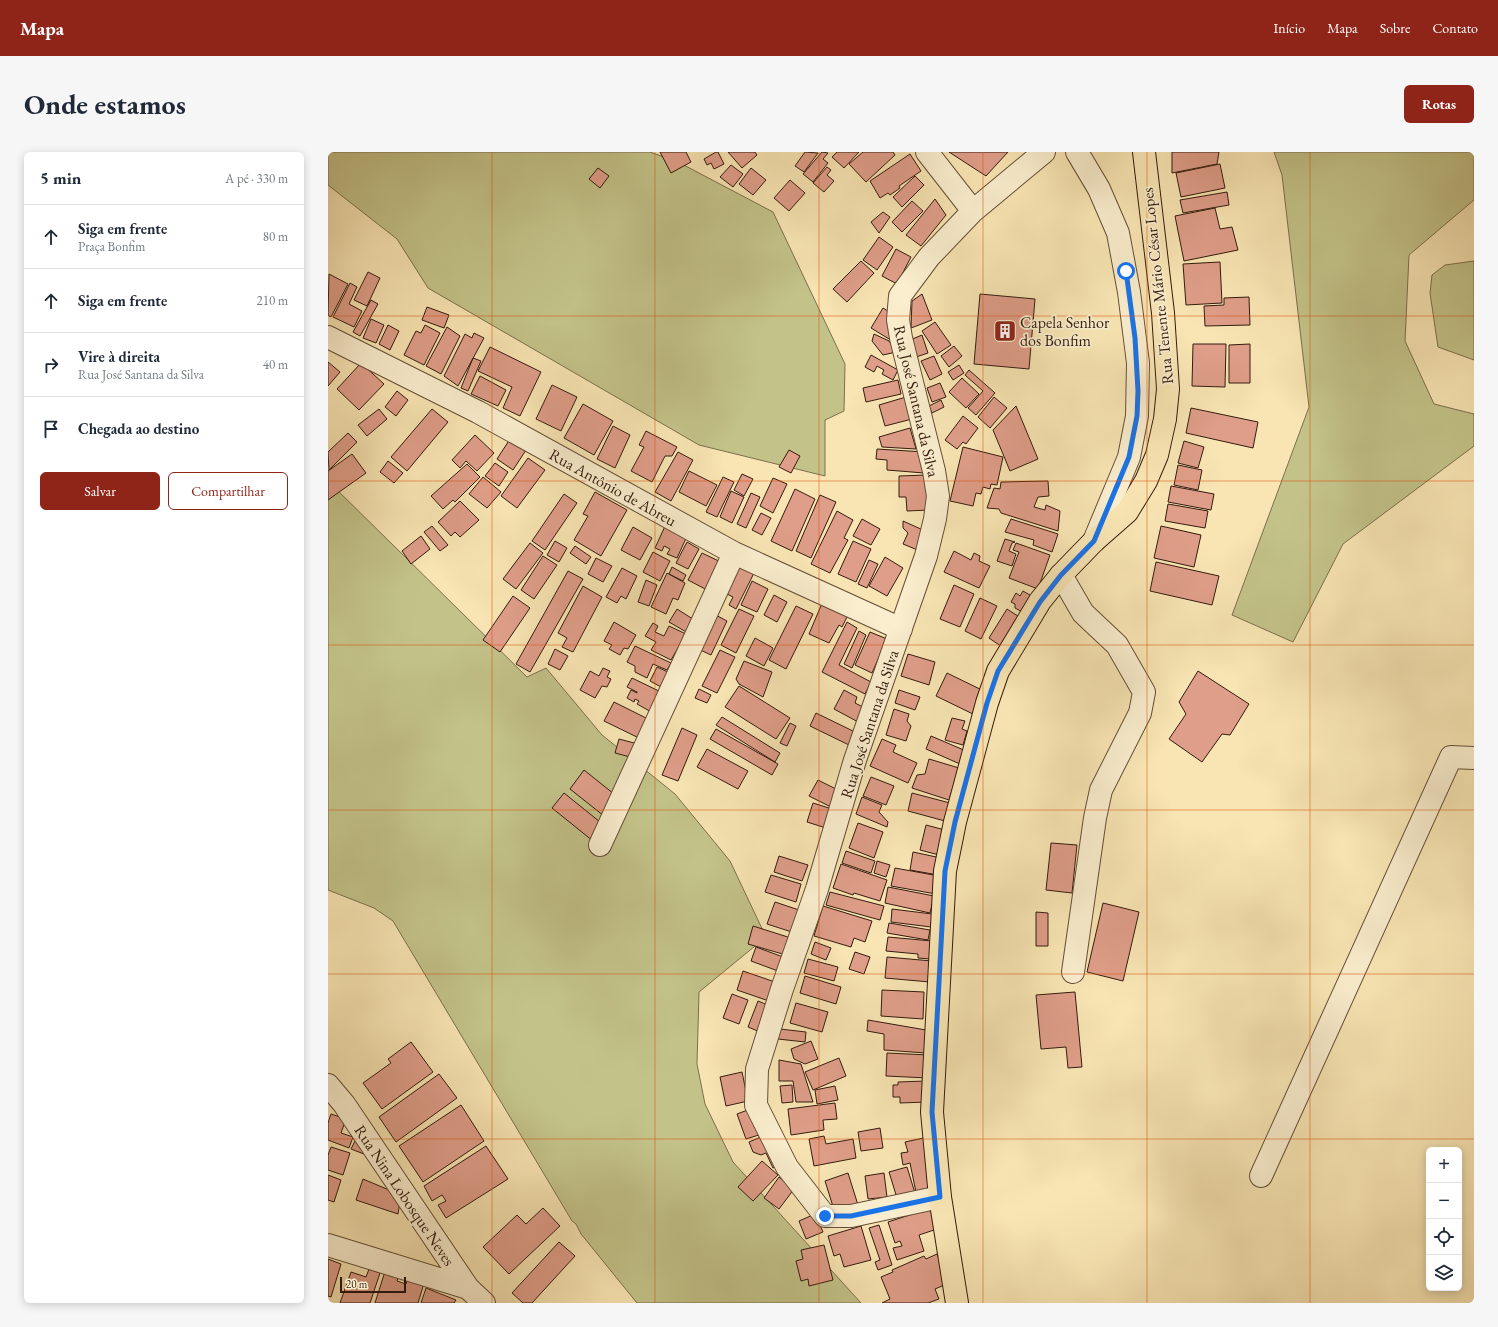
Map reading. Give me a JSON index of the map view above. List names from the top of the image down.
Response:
{
  "streets": {
    "main road": ["Rua Tenente Mário César Lopes"],
    "street": ["Rua José Santana da Silva", "Rua Antônio de Abreu", "Rua Nina Lobosque Neves"]
  },
  "crossings": [
    ["Rua Tenente Mário César Lopes", "Rua José Santana da Silva"],
    ["Rua José Santana da Silva", "Rua Antônio de Abreu"]
  ],
  "places": {
    "building": ["Capela Senhor dos Bonfim"]
  },
  "scale_bar": "20 m",
  "page": {
    "header": "Mapa",
    "nav": [
      "Início",
      "Mapa",
      "Sobre",
      "Contato"
    ],
    "buttons": [
      "Rotas",
      ["Salvar", "Compartilhar"]
    ],
    "title": "Onde estamos",
    "heading": ["5 min", "A pé · 330 m"],
    "list": [
      ["Siga em frente", "Praça Bonfim", "80 m"],
      ["Siga em frente", "210 m"],
      ["Vire à direita", "Rua José Santana da Silva", "40 m"],
      "Chegada ao destino"
    ],
    "map_buttons": ["+", "−"],
    "scale": "20 m"
  }
}
